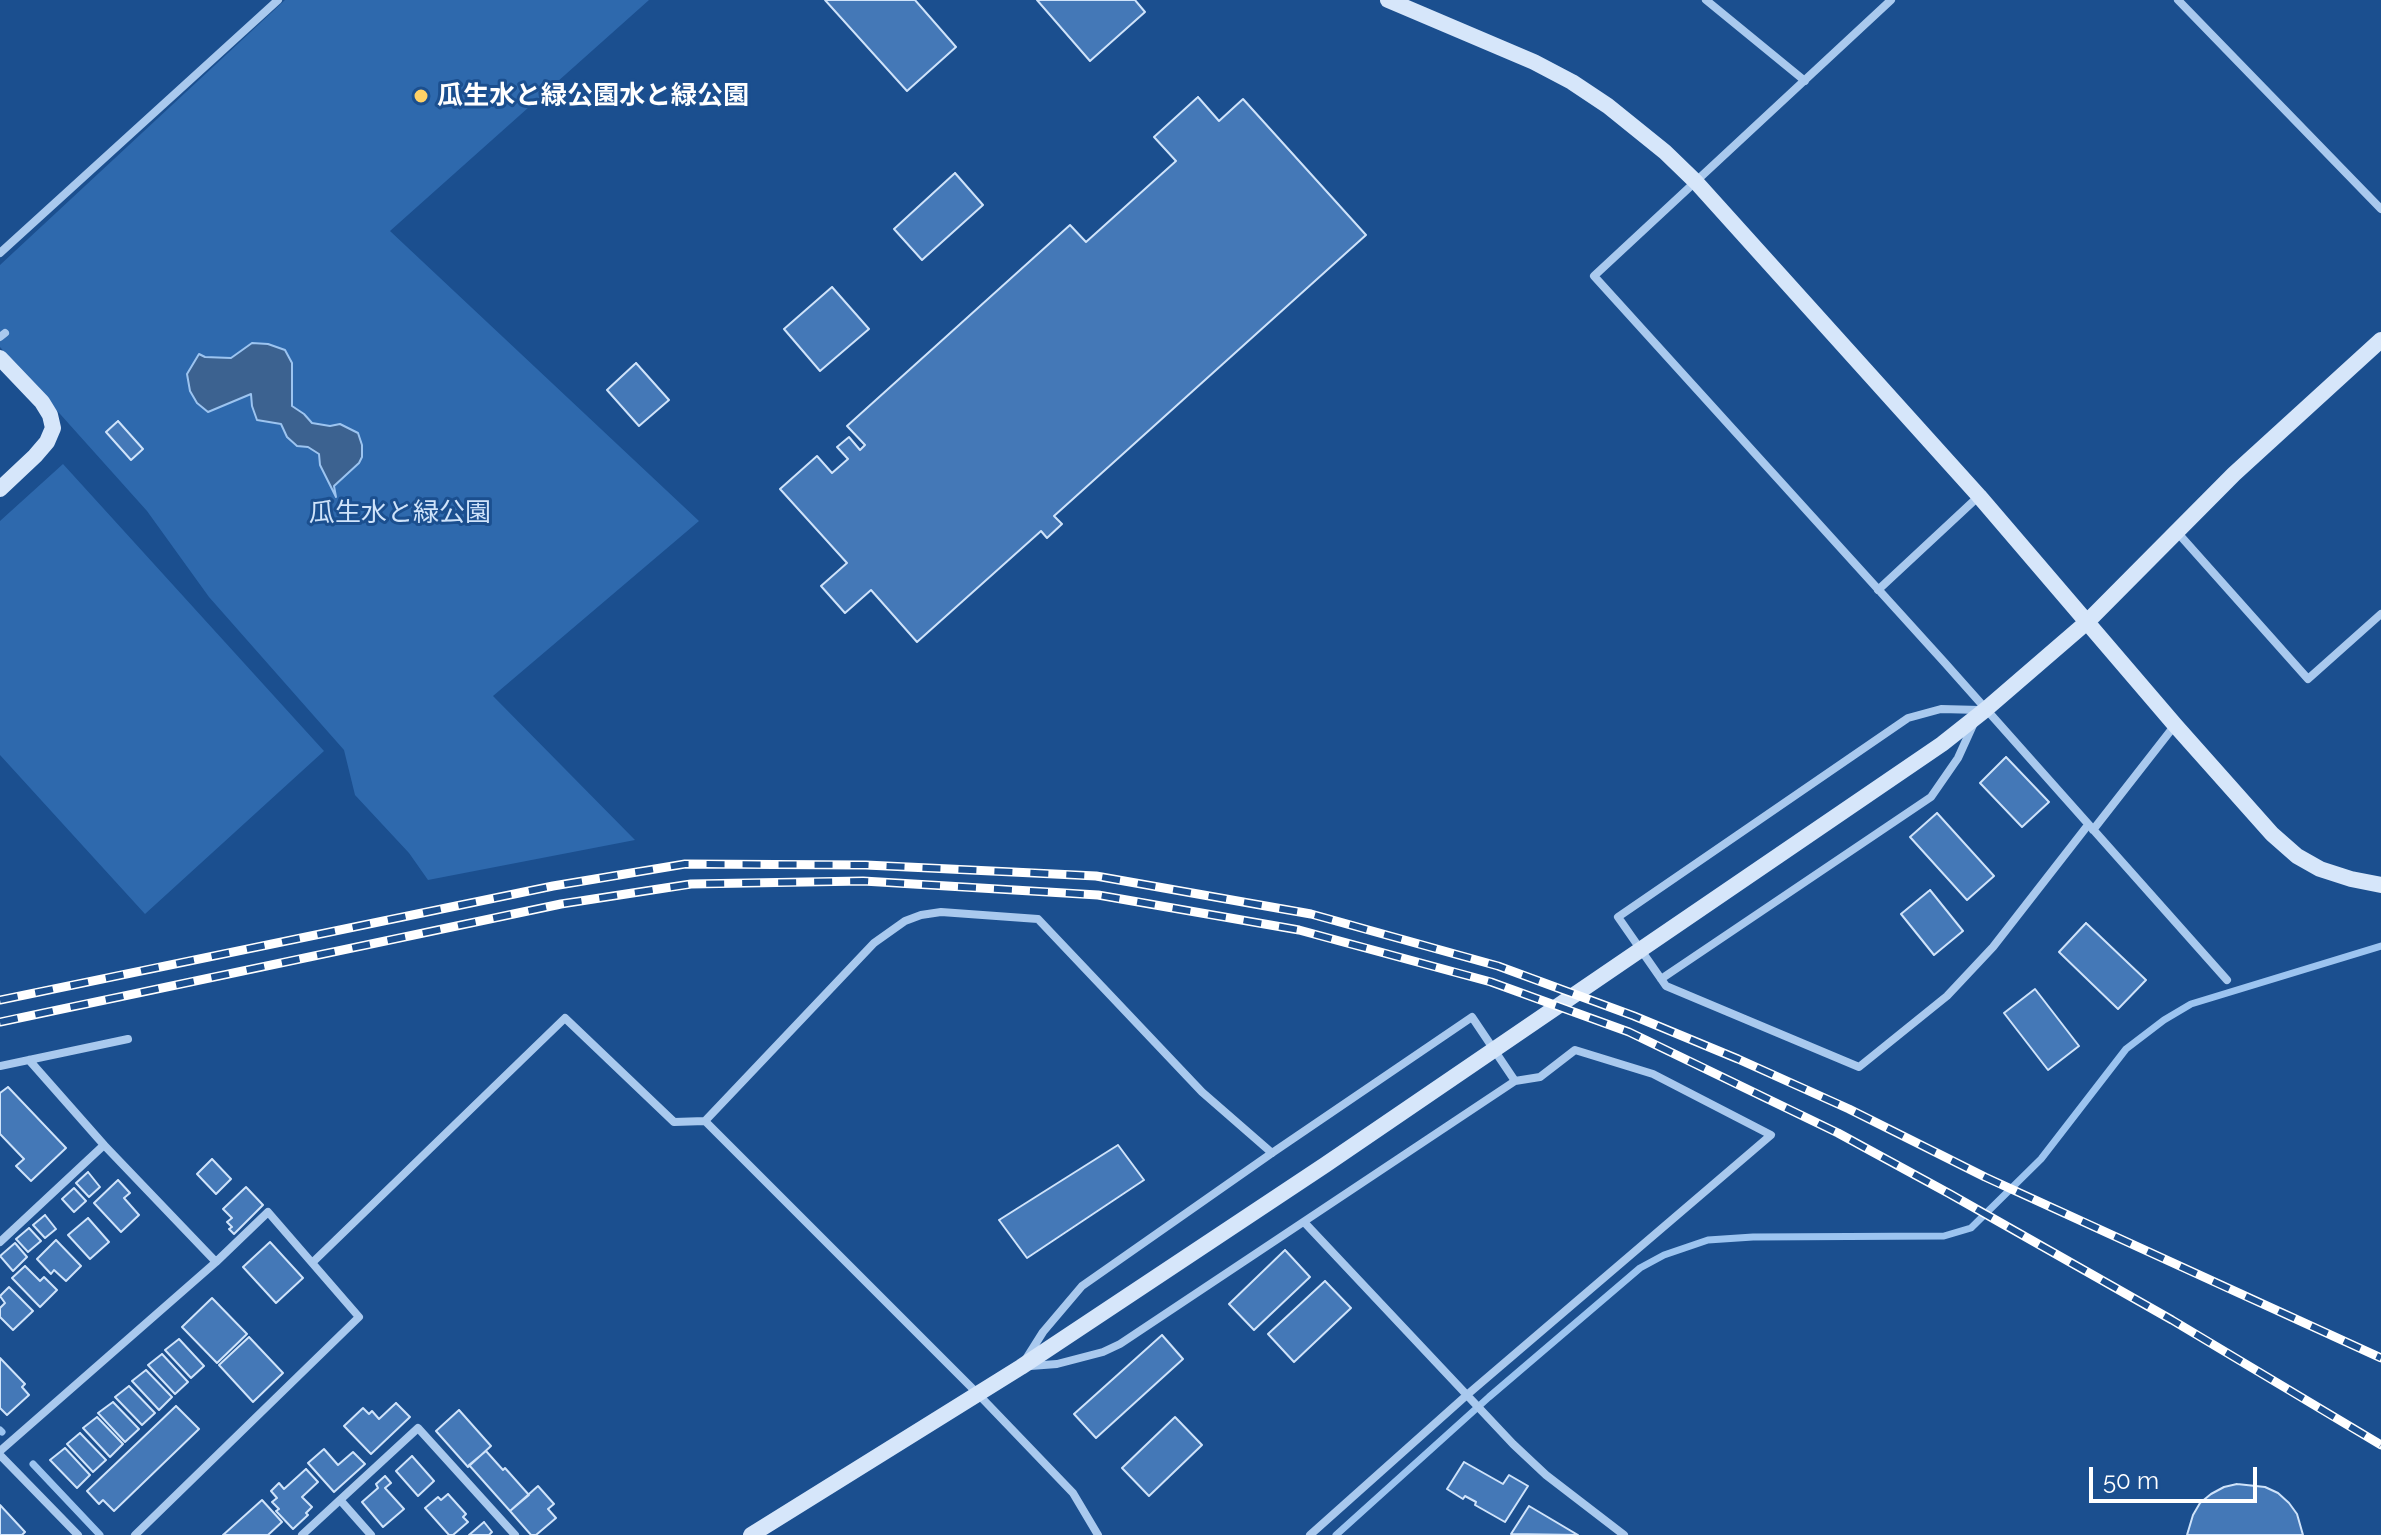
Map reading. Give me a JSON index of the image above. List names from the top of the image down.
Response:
{
  "parks": ["瓜生水と緑公園"],
  "places": ["瓜生水と緑公園水と緑公園"],
  "scale_bar": "50 m"
}
